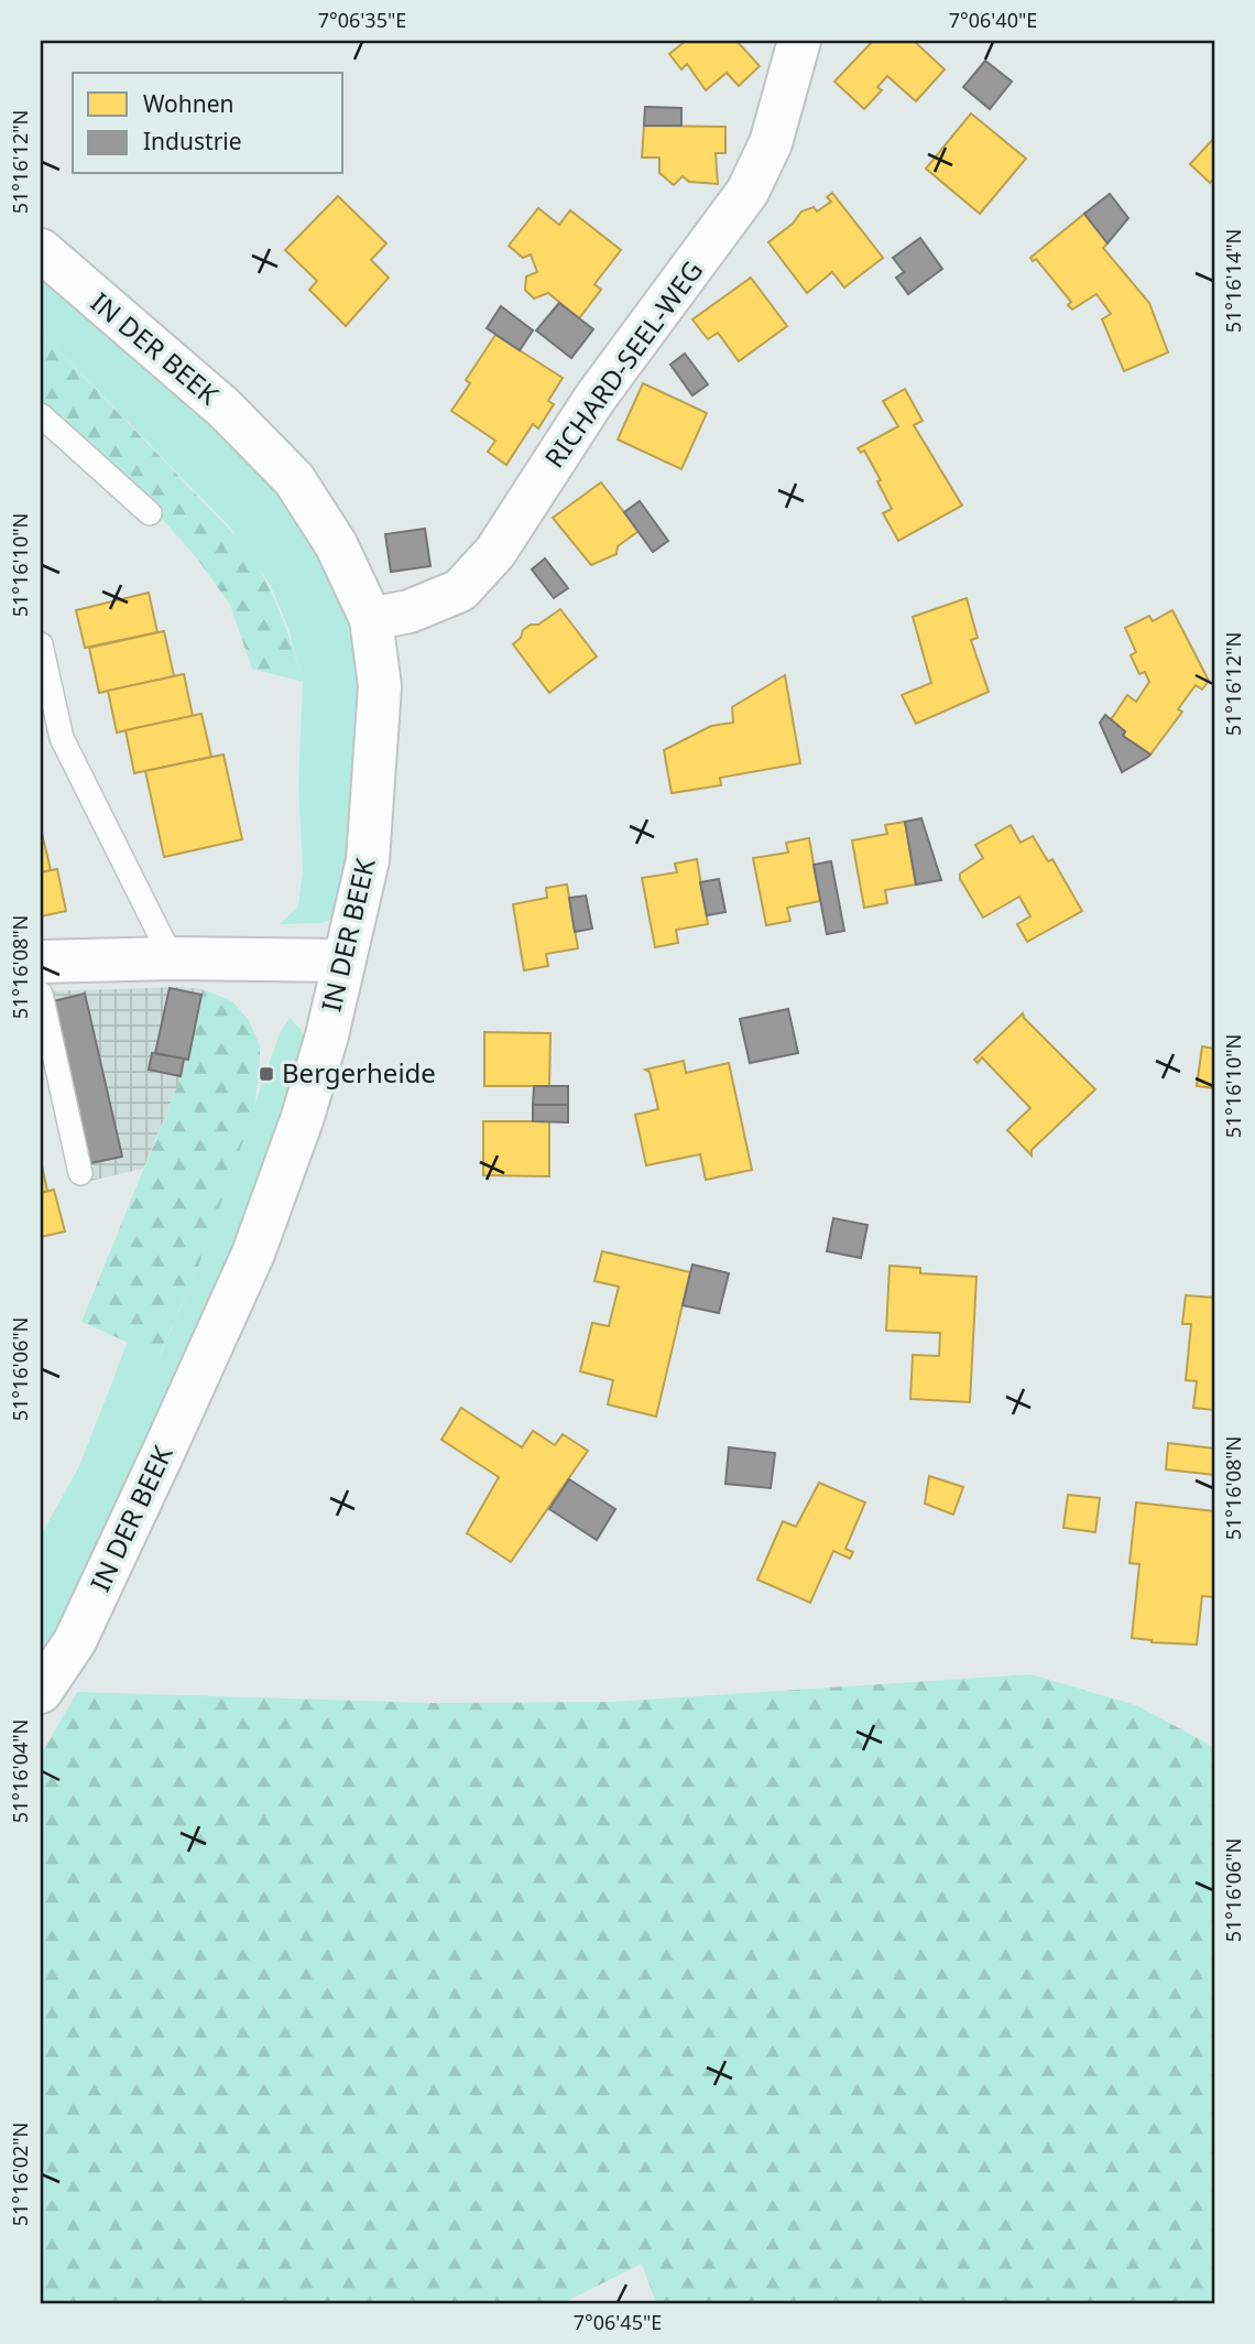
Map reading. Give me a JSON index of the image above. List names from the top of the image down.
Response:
{
  "streets": {
    "street": ["IN DER BEEK", "RICHARD-SEEL-WEG"]
  },
  "crossings": [
    ["IN DER BEEK", "RICHARD-SEEL-WEG"]
  ],
  "places": {
    "transit": ["Bergerheide"]
  },
  "legend": ["Wohnen", "Industrie"],
  "coordinates": [
    "7°06'35\"E",
    "7°06'40\"E",
    "51°16'12\"N",
    "51°16'14\"N",
    "51°16'10\"N",
    "51°16'08\"N",
    "51°16'06\"N",
    "51°16'04\"N",
    "51°16'02\"N",
    "7°06'45\"E"
  ]
}
